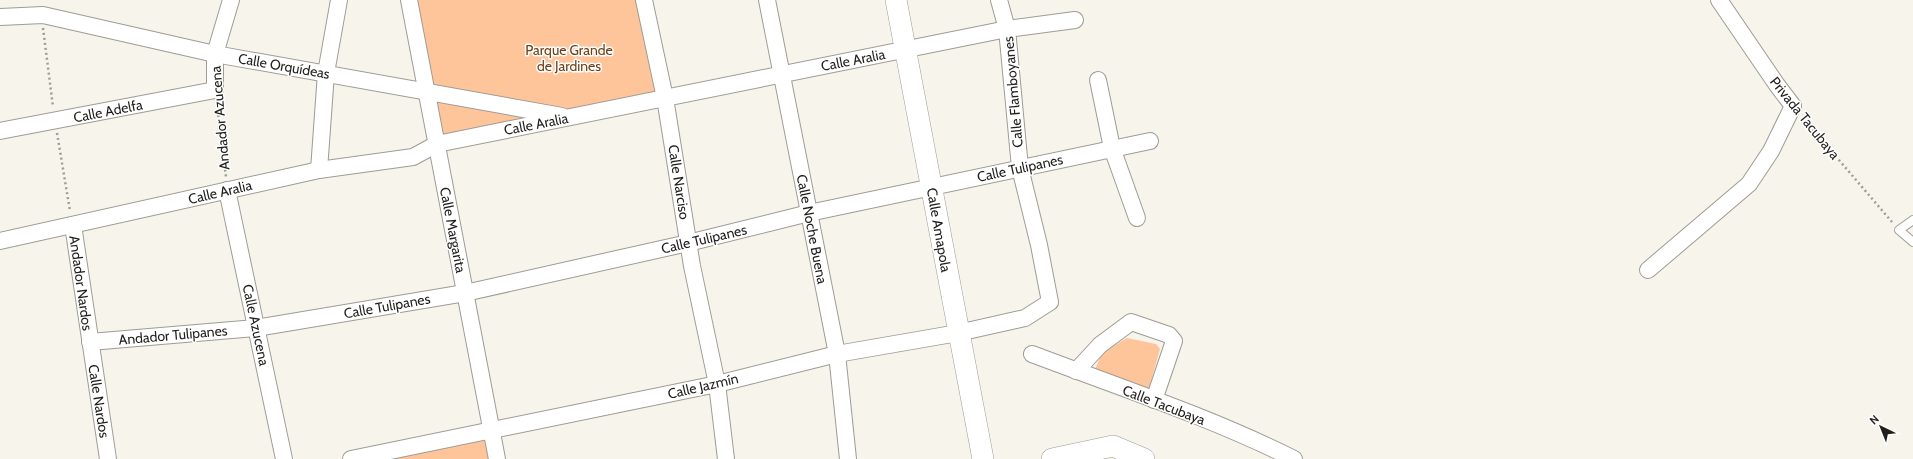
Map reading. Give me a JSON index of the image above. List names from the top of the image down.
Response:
{
  "streets": {
    "street": [
      "Calle Aralia",
      "Calle Orquídeas",
      "Calle Flamboyanes",
      "Calle Adelfa",
      "Andador Azucena",
      "Privada Tacubaya",
      "Calle Tulipanes",
      "Calle Narciso",
      "Calle Noche Buena",
      "Calle Margarita",
      "Calle Amapola",
      "Andador Nardos",
      "Calle Azucena",
      "Andador Tulipanes",
      "Calle Jazmín",
      "Calle Nardos",
      "Calle Tacubaya"
    ]
  },
  "crossings": [
    ["Calle Aralia", "Calle Orquídeas"],
    ["Calle Aralia", "Calle Flamboyanes"],
    ["Calle Aralia", "Andador Azucena"],
    ["Calle Aralia", "Calle Narciso"],
    ["Calle Aralia", "Calle Noche Buena"],
    ["Calle Aralia", "Calle Margarita"],
    ["Calle Aralia", "Calle Amapola"],
    ["Calle Aralia", "Andador Nardos"],
    ["Calle Aralia", "Calle Azucena"],
    ["Calle Orquídeas", "Andador Azucena"],
    ["Calle Orquídeas", "Calle Margarita"],
    ["Calle Flamboyanes", "Calle Tulipanes"],
    ["Calle Flamboyanes", "Calle Jazmín"],
    ["Calle Adelfa", "Andador Azucena"],
    ["Andador Azucena", "Calle Azucena"],
    ["Calle Tulipanes", "Calle Narciso"],
    ["Calle Tulipanes", "Calle Noche Buena"],
    ["Calle Tulipanes", "Calle Margarita"],
    ["Calle Tulipanes", "Calle Amapola"],
    ["Calle Tulipanes", "Calle Azucena"],
    ["Calle Tulipanes", "Andador Tulipanes"],
    ["Calle Narciso", "Calle Jazmín"],
    ["Calle Noche Buena", "Calle Jazmín"],
    ["Calle Margarita", "Calle Jazmín"],
    ["Calle Amapola", "Calle Jazmín"],
    ["Andador Nardos", "Andador Tulipanes"],
    ["Andador Nardos", "Calle Nardos"],
    ["Calle Azucena", "Andador Tulipanes"],
    ["Andador Tulipanes", "Calle Nardos"]
  ],
  "parks": ["Parque Grande de Jardines"],
  "north": "top left"
}
